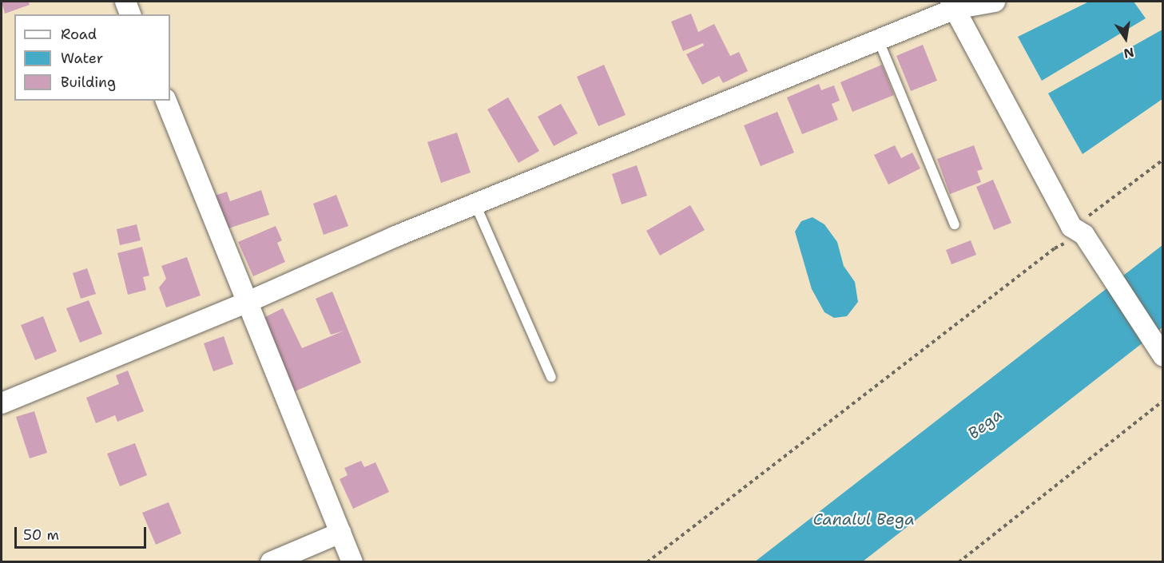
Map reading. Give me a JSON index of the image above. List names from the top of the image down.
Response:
{
  "water": ["Bega", "Canalul Bega"],
  "legend": ["Road", "Water", "Building"],
  "scale_bar": "50 m",
  "north": "bottom"
}
